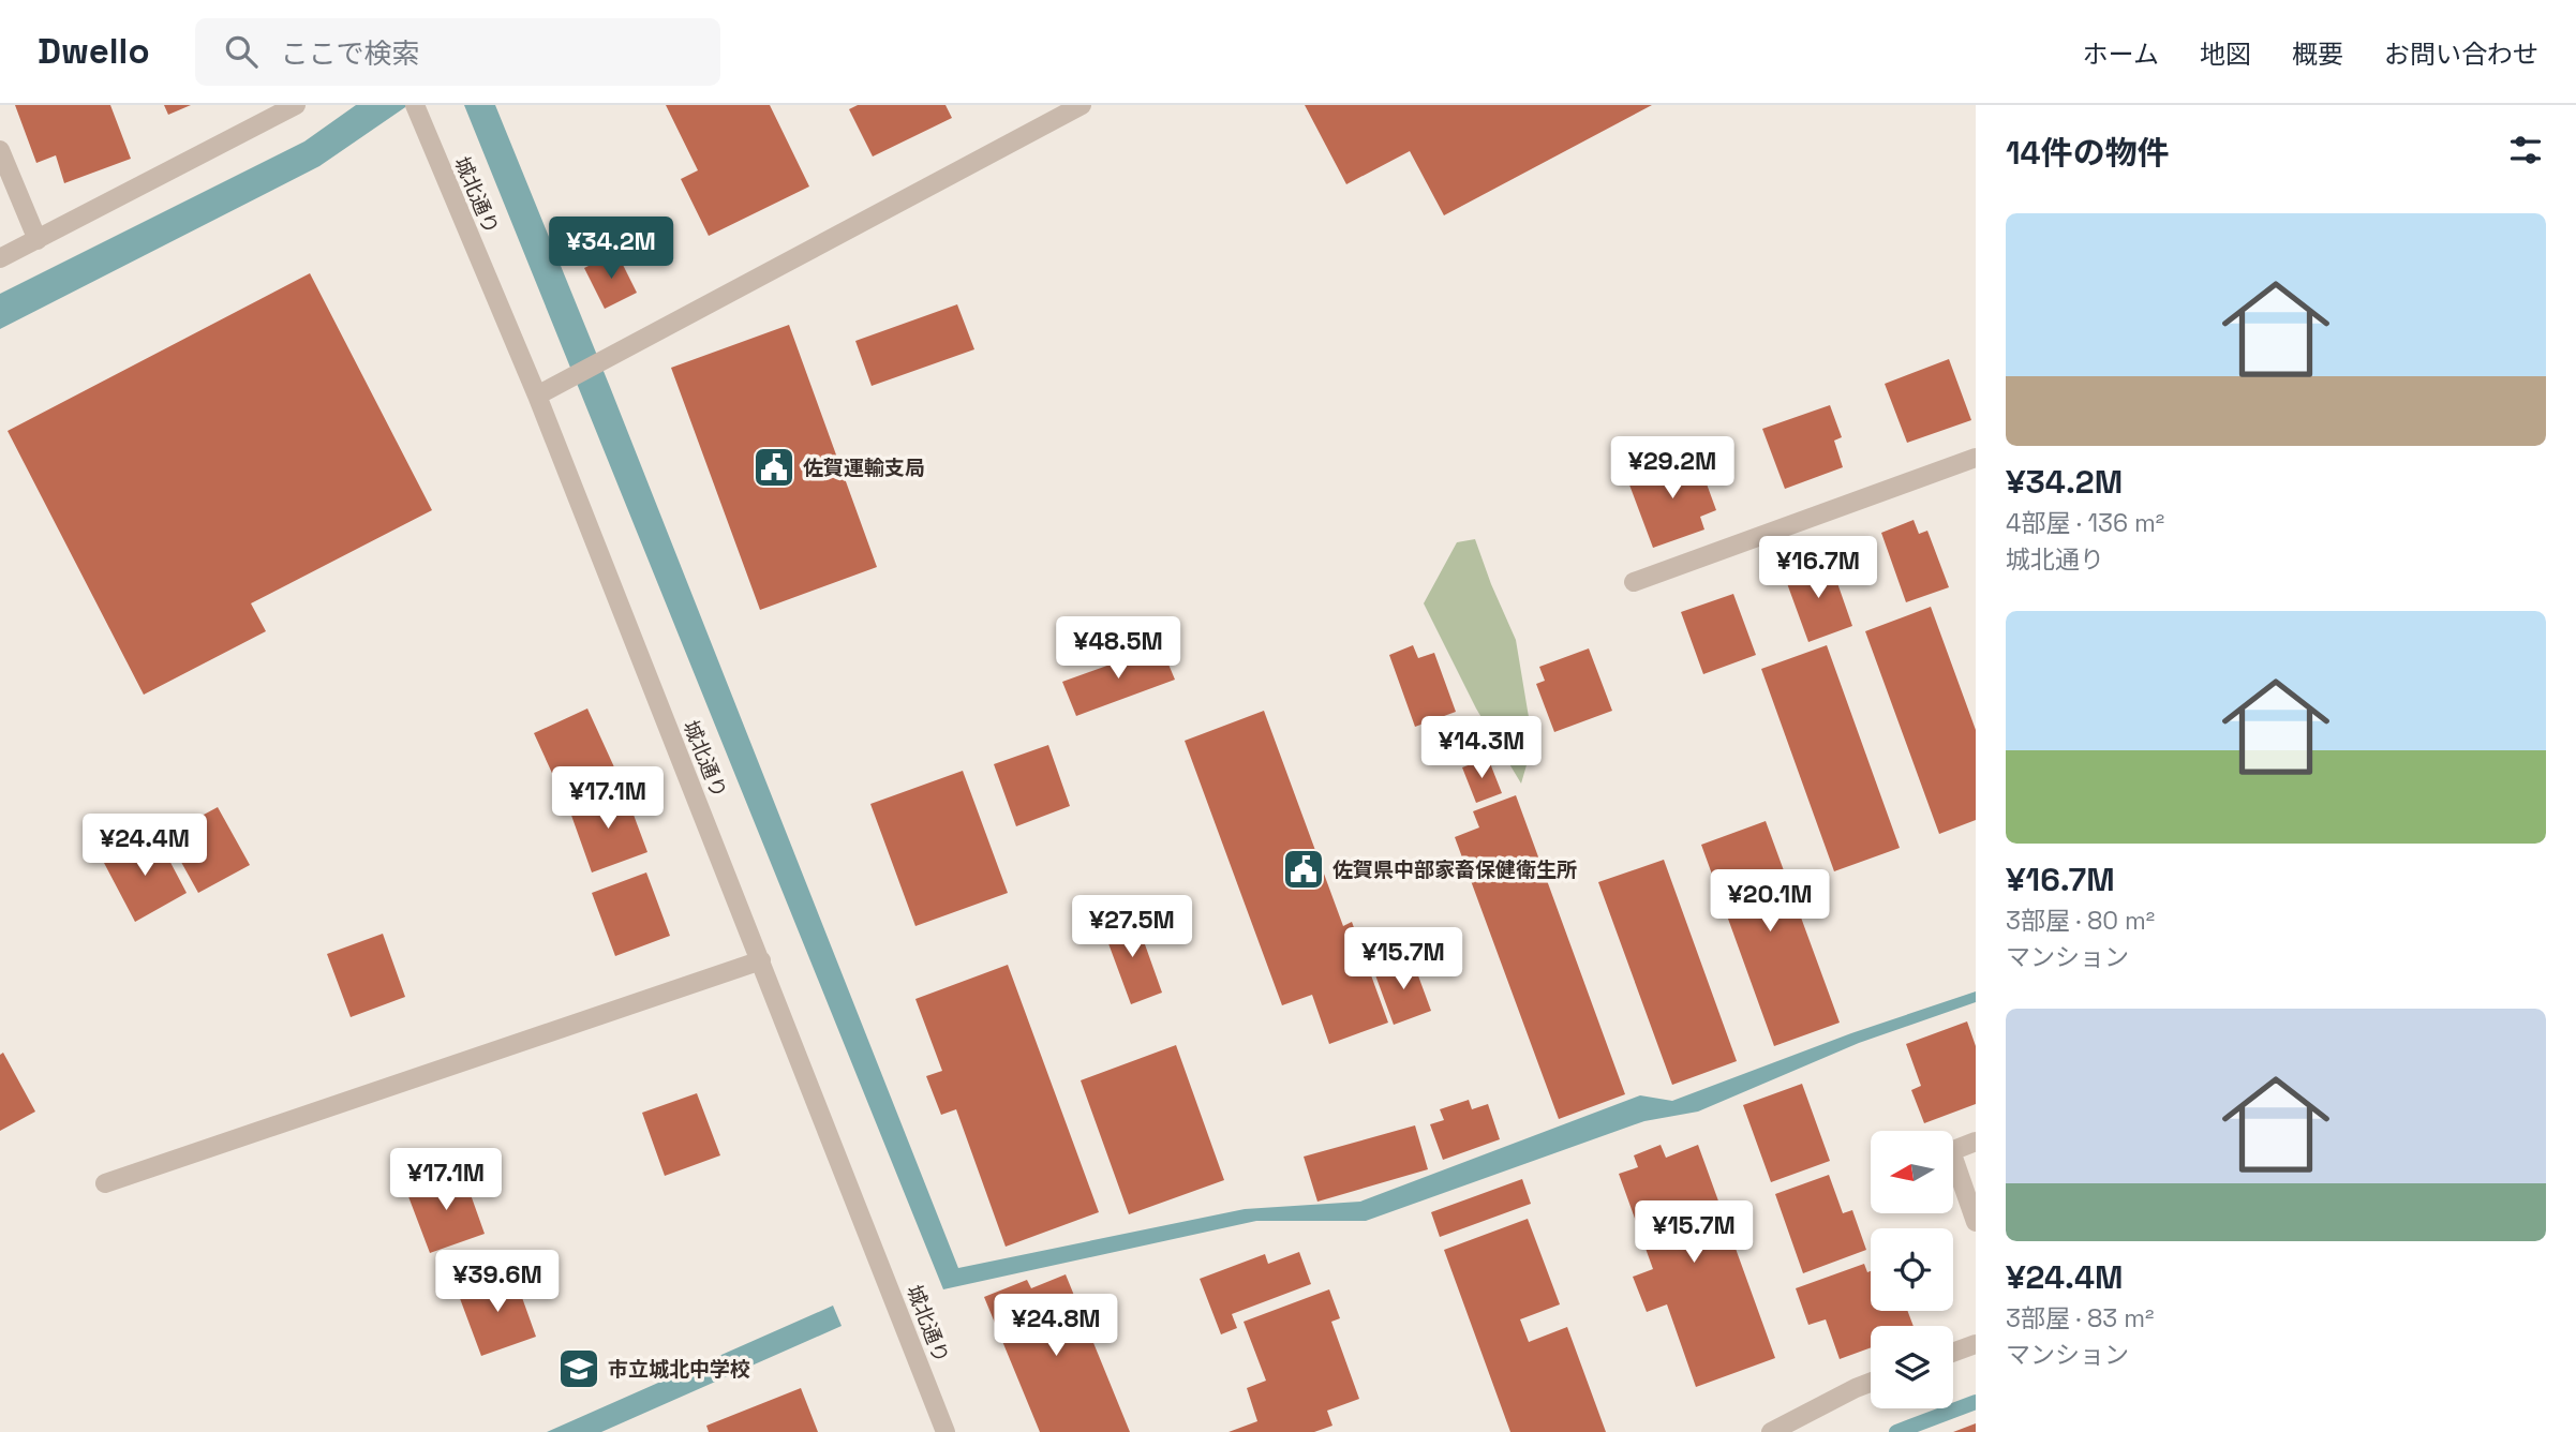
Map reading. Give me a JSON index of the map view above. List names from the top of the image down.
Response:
{
  "streets": {
    "street": ["城北通り"]
  },
  "places": {
    "public building": ["佐賀運輸支局", "佐賀県中部家畜保健衛生所"],
    "school or university": ["市立城北中学校"]
  },
  "north": "left",
  "page": {
    "header": "Dwello",
    "search": "ここで検索",
    "nav": [
      "ホーム",
      "地図",
      "概要",
      "お問い合わせ"
    ],
    "heading": "14件の物件",
    "list": [
      {
        "name": "¥34.2M",
        "note": "4部屋 · 136 m² · 城北通り"
      },
      {
        "name": "¥16.7M",
        "note": "3部屋 · 80 m² · マンション"
      },
      {
        "name": "¥24.4M",
        "note": "3部屋 · 83 m² · マンション"
      }
    ],
    "price": [
      "¥34.2M",
      "¥29.2M",
      "¥16.7M",
      "¥48.5M",
      "¥14.3M",
      "¥17.1M",
      "¥24.4M",
      "¥20.1M",
      "¥27.5M",
      "¥15.7M",
      "¥17.1M",
      "¥15.7M",
      "¥39.6M",
      "¥24.8M"
    ]
  }
}
